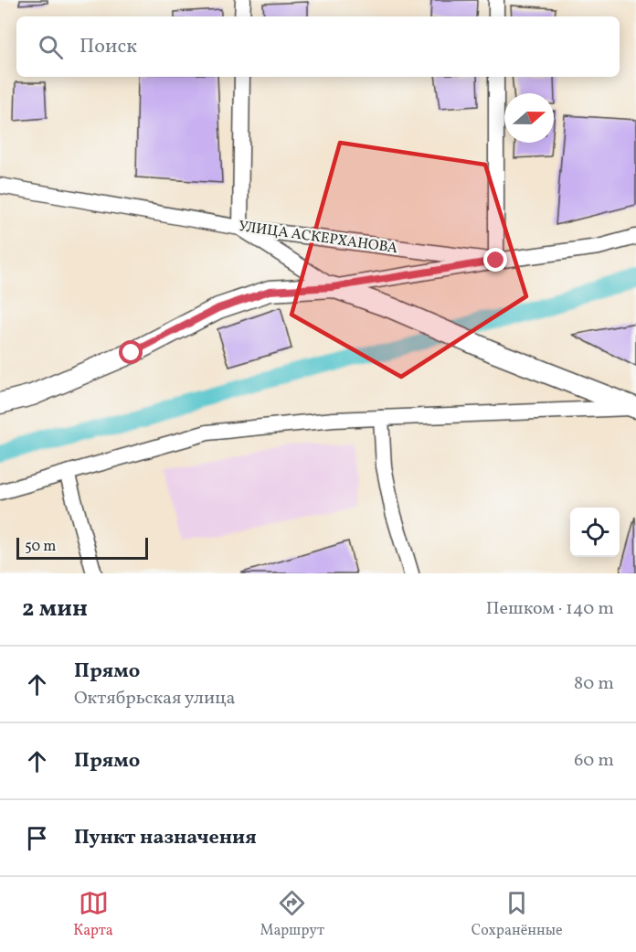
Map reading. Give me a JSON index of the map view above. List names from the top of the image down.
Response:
{
  "streets": {
    "street": ["УЛИЦА АСКЕРХАНОВА"]
  },
  "scale_bar": "50 m",
  "north": "right",
  "page": {
    "search": "Поиск",
    "scale": "50 m",
    "heading": ["2 мин", "Пешком · 140 m"],
    "list": [
      ["Прямо", "Октябрьская улица", "80 m"],
      ["Прямо", "60 m"],
      "Пункт назначения"
    ],
    "nav": ["Карта", "Маршрут", "Сохранённые"]
  }
}
